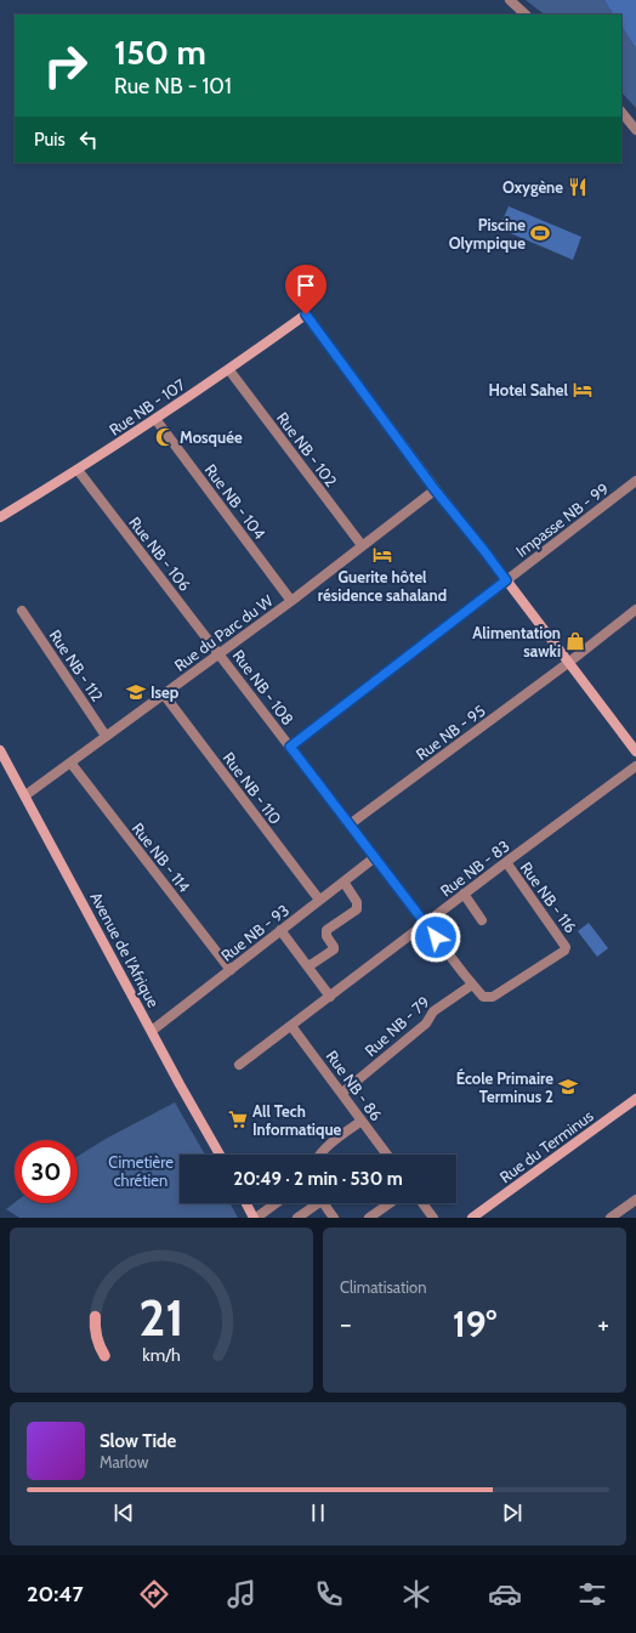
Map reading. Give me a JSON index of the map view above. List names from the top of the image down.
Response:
{
  "streets": {
    "street": [
      "Rue NB - 107",
      "Rue NB - 102",
      "Rue NB - 104",
      "Impasse NB - 99",
      "Rue NB - 106",
      "Rue du Parc du W",
      "Rue NB - 112",
      "Rue NB - 108",
      "Rue NB - 95",
      "Rue NB - 110",
      "Rue NB - 114",
      "Rue NB - 83",
      "Rue NB - 116",
      "Rue NB - 93",
      "Avenue de l'Afrique",
      "Rue NB - 79",
      "Rue NB - 86",
      "Rue du Terminus"
    ]
  },
  "crossings": [
    ["Rue NB - 107", "Rue NB - 102"],
    ["Rue NB - 107", "Rue NB - 104"],
    ["Rue NB - 107", "Rue NB - 106"],
    ["Rue NB - 107", "Rue du Parc du W"],
    ["Rue NB - 102", "Rue du Parc du W"],
    ["Rue NB - 104", "Rue du Parc du W"],
    ["Impasse NB - 99", "Rue NB - 108"],
    ["Rue NB - 106", "Rue du Parc du W"],
    ["Rue NB - 106", "Rue NB - 108"],
    ["Rue du Parc du W", "Rue NB - 112"],
    ["Rue du Parc du W", "Rue NB - 108"],
    ["Rue du Parc du W", "Rue NB - 110"],
    ["Rue du Parc du W", "Rue NB - 114"],
    ["Rue du Parc du W", "Avenue de l'Afrique"],
    ["Rue NB - 108", "Rue NB - 95"],
    ["Rue NB - 108", "Rue NB - 83"],
    ["Rue NB - 108", "Rue NB - 116"],
    ["Rue NB - 108", "Rue NB - 93"],
    ["Rue NB - 108", "Rue NB - 79"],
    ["Rue NB - 110", "Rue NB - 93"],
    ["Rue NB - 114", "Rue NB - 93"],
    ["Rue NB - 83", "Rue NB - 116"],
    ["Rue NB - 83", "Rue NB - 86"],
    ["Rue NB - 93", "Avenue de l'Afrique"],
    ["Rue NB - 79", "Rue NB - 86"]
  ],
  "parks": ["Cimetière chrétien"],
  "places": {
    "restaurant": ["Oxygène"],
    "sports": ["Piscine Olympique"],
    "hotel": ["Hotel Sahel", "Guerite hôtel résidence sahaland"],
    "mosque": ["Mosquée"],
    "shop": ["Alimentation sawki"],
    "school or university": ["Isep", "École Primaire Terminus 2"],
    "supermarket": ["All Tech Informatique"]
  },
  "page": {
    "turn": ["150 m", "Rue NB - 101"],
    "then": "Puis",
    "limit": "30",
    "trip": "20:49 · 2 min · 530 m",
    "tile": "Climatisation",
    "heat": ["−", "19°", "+"],
    "song": ["Slow Tide", "Marlow"],
    "tabs": "20:47",
    "gauge": ["21", "km/h"]
  }
}
